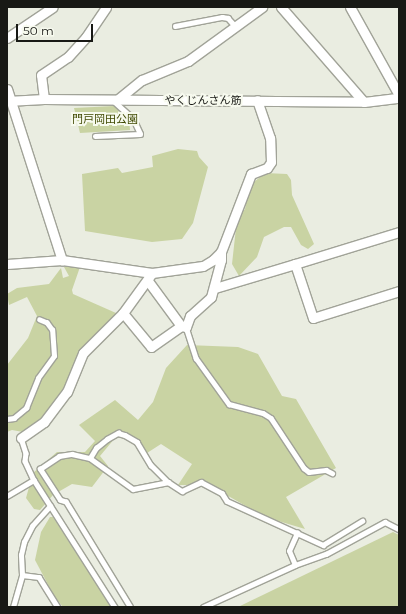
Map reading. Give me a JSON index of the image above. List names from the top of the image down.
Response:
{
  "streets": {
    "street": ["やくじんさん筋"]
  },
  "parks": ["門戸岡田公園"],
  "scale_bar": "50 m"
}
